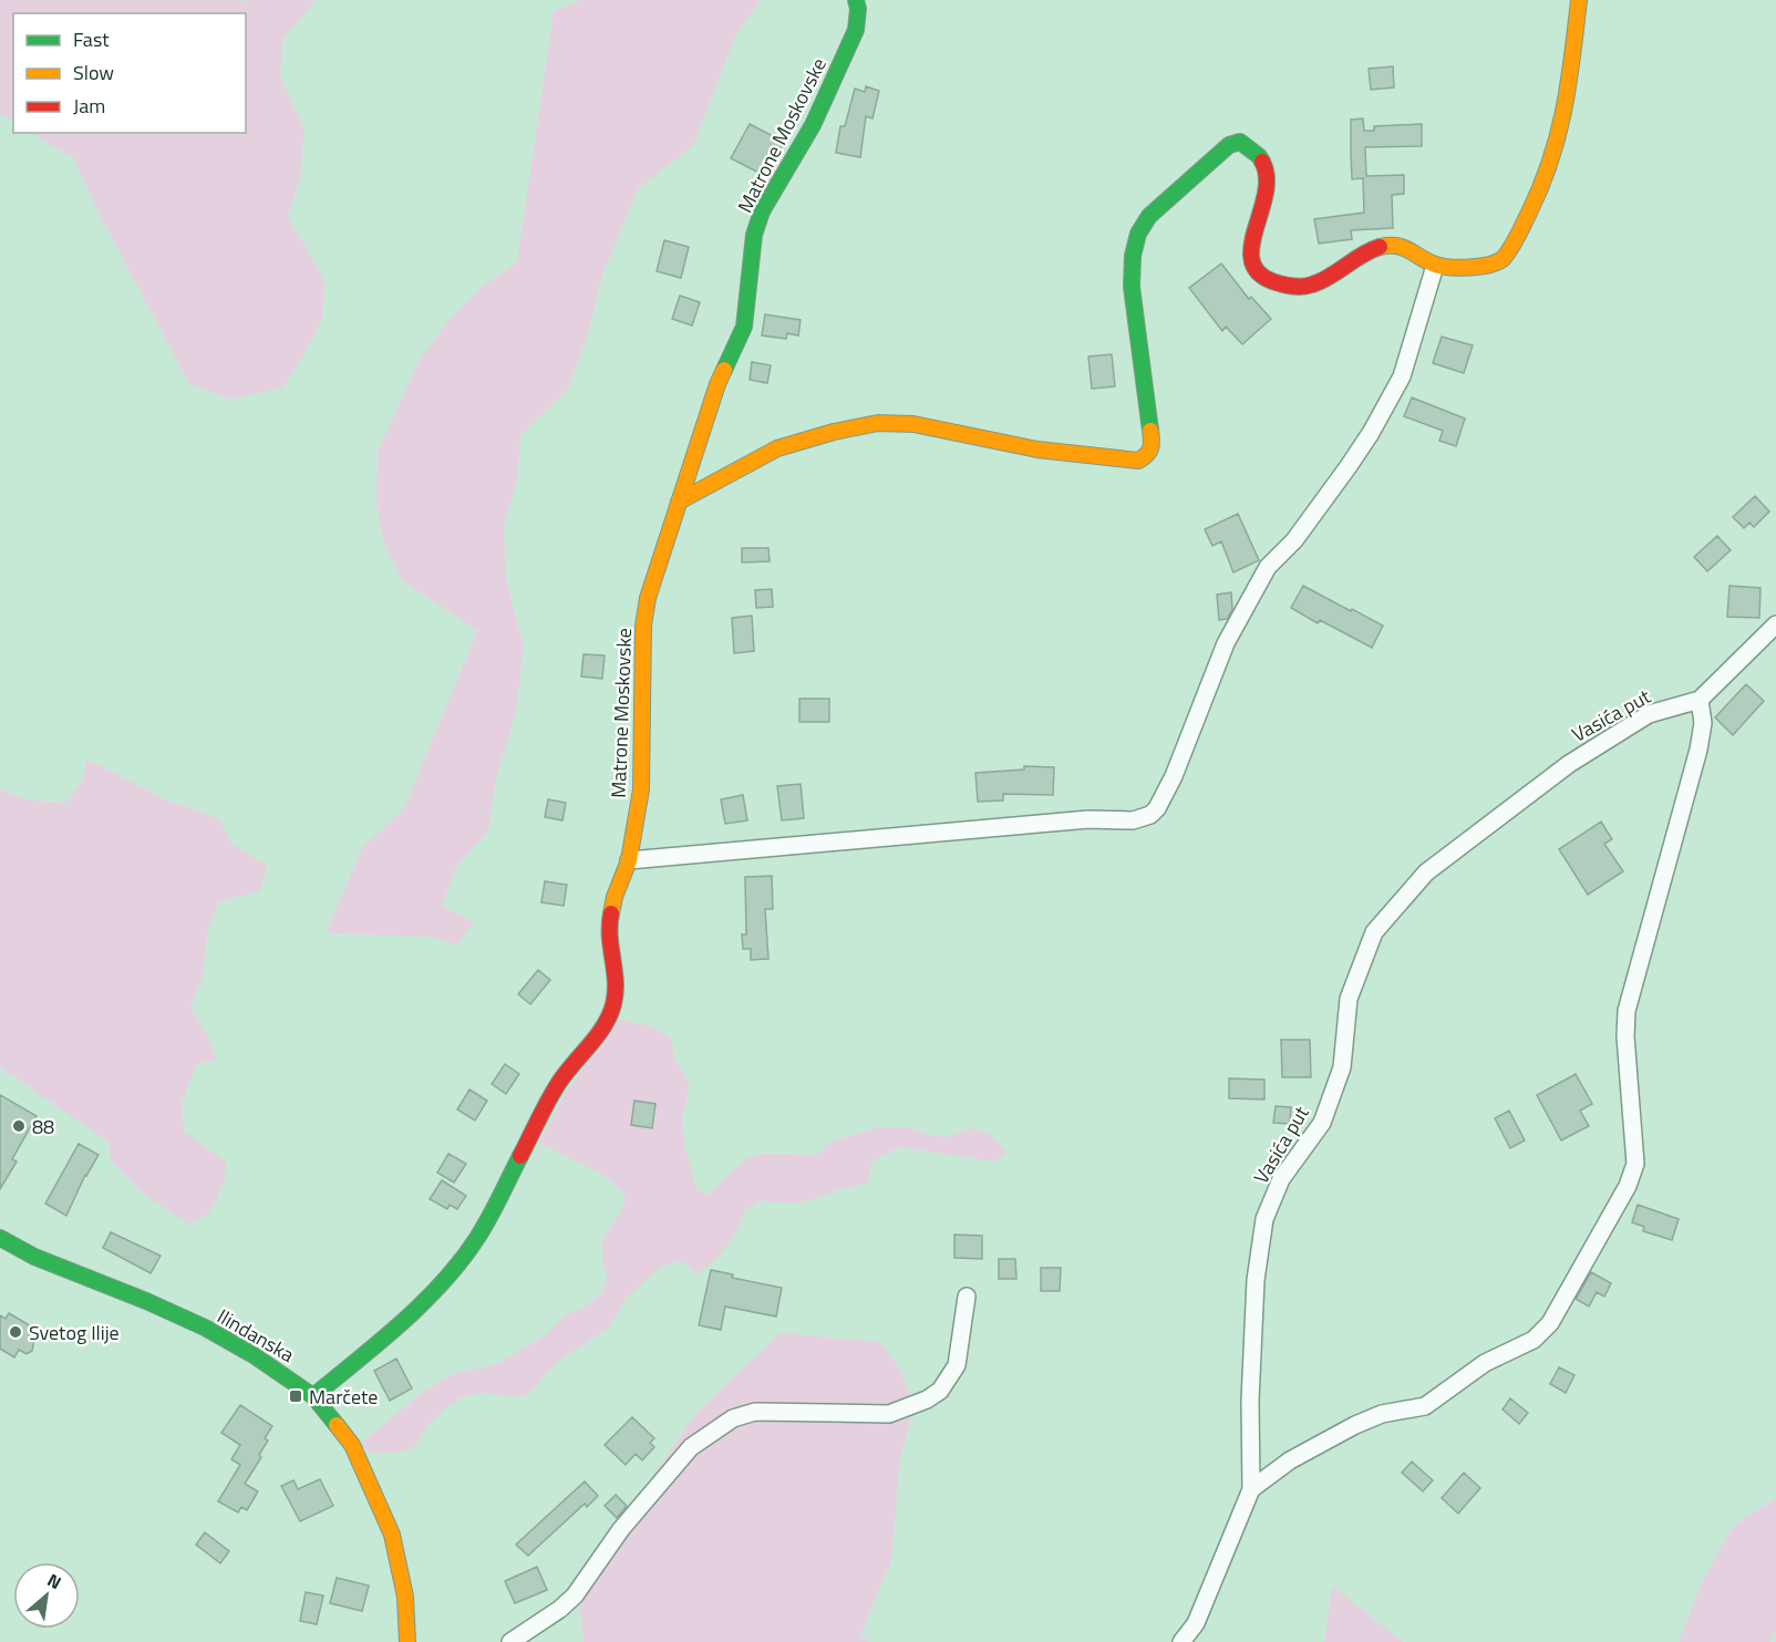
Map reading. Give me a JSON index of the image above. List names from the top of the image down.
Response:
{
  "streets": {
    "street": ["Matrone Moskovske", "Vasića put", "Ilindanska"]
  },
  "crossings": [
    ["Matrone Moskovske", "Ilindanska"]
  ],
  "places": {
    "other": ["88", "Svetog Ilije"],
    "transit": ["Marčete"]
  },
  "legend": ["Fast", "Slow", "Jam"],
  "north": "top right"
}
